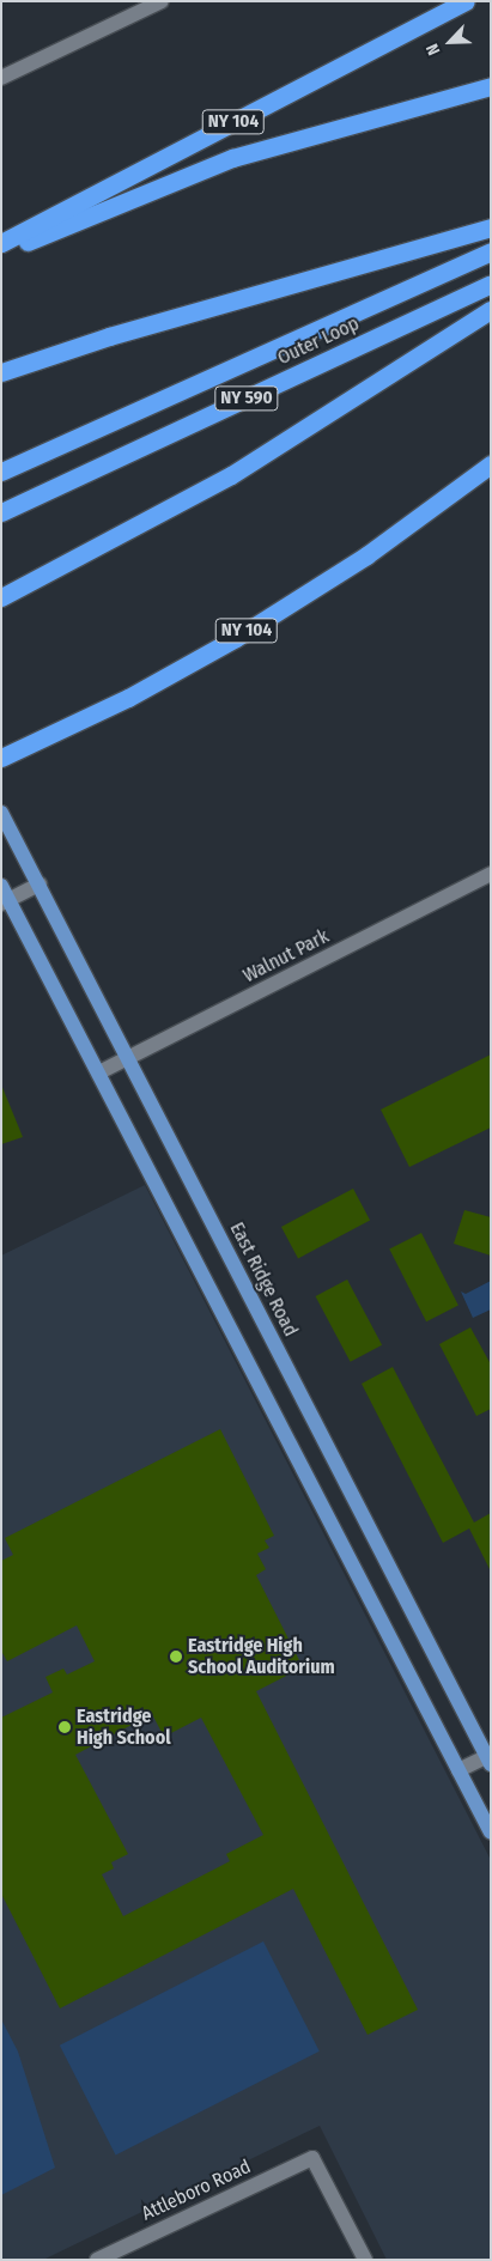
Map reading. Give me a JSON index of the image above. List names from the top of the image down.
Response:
{
  "streets": {
    "highway": ["NY 104", "Outer Loop", "NY 590"],
    "main road": ["East Ridge Road"],
    "street": ["Walnut Park", "Attleboro Road"]
  },
  "crossings": [
    ["Walnut Park", "East Ridge Road"]
  ],
  "places": ["Eastridge High School Auditorium", "Eastridge High School"],
  "north": "bottom left"
}
